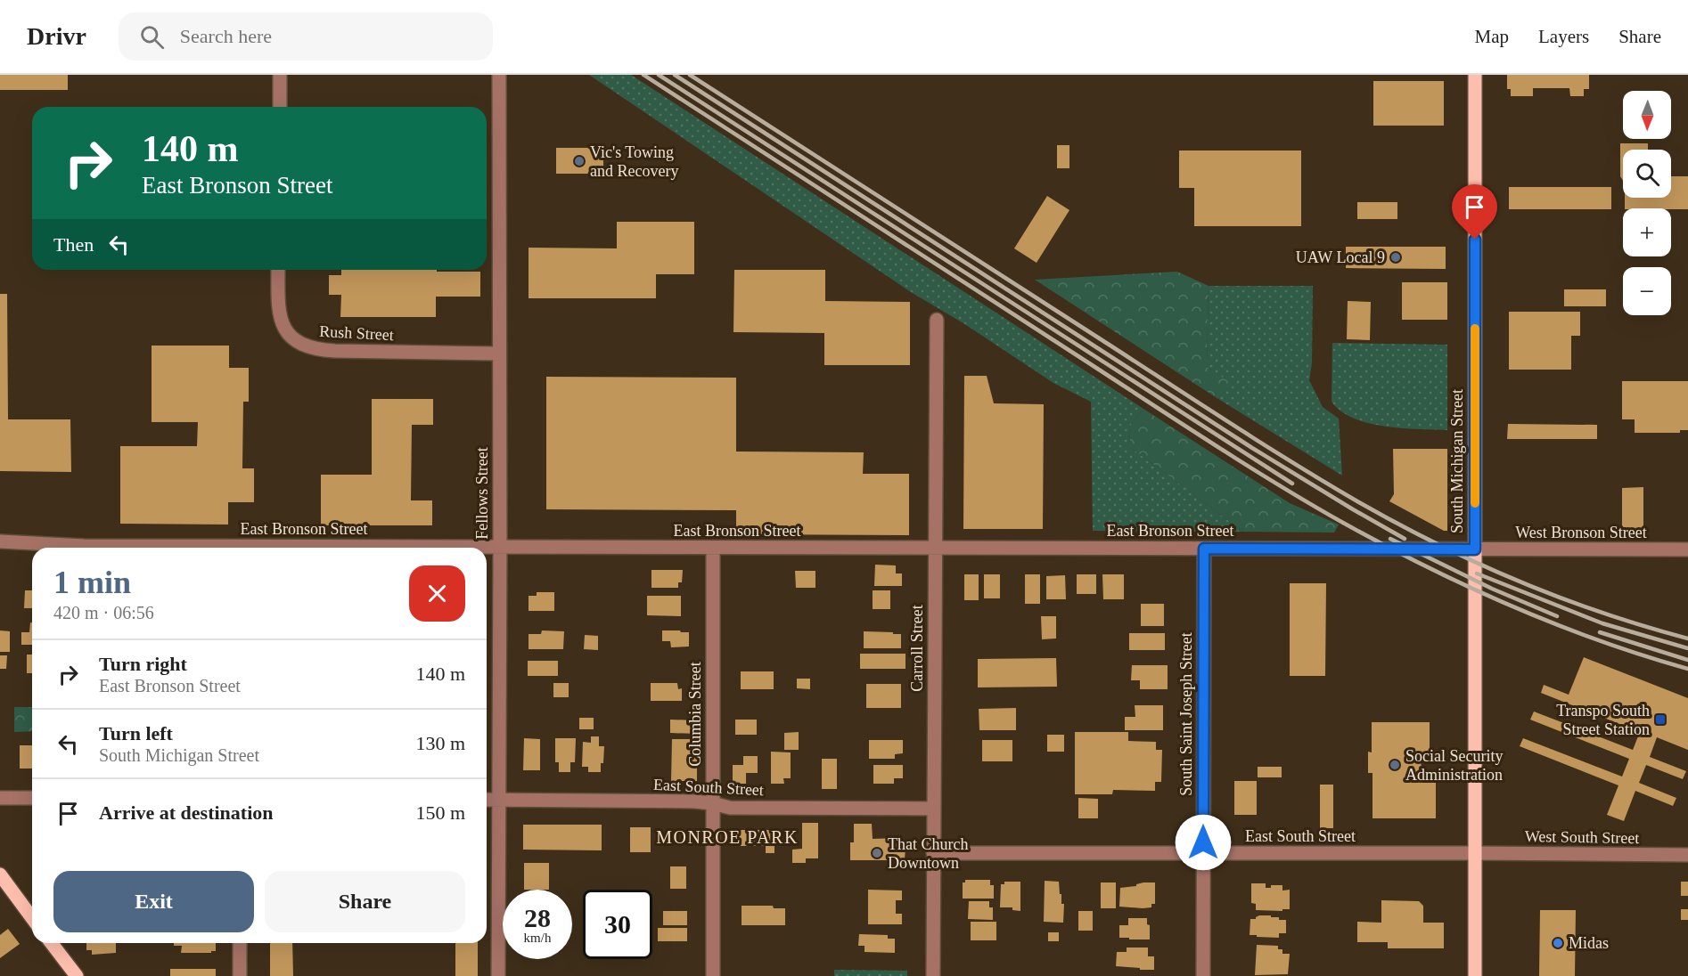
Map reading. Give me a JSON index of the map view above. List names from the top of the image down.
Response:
{
  "streets": {
    "main road": ["South Michigan Street"],
    "street": [
      "Rush Street",
      "Fellows Street",
      "East Bronson Street",
      "West Bronson Street",
      "Carroll Street",
      "Columbia Street",
      "South Saint Joseph Street",
      "East South Street",
      "West South Street"
    ]
  },
  "crossings": [
    ["Rush Street", "Fellows Street"],
    ["South Michigan Street", "East Bronson Street"],
    ["South Michigan Street", "West Bronson Street"],
    ["South Michigan Street", "East South Street"],
    ["South Michigan Street", "West South Street"],
    ["Fellows Street", "East Bronson Street"],
    ["Fellows Street", "East South Street"],
    ["East Bronson Street", "West Bronson Street"],
    ["East Bronson Street", "Carroll Street"],
    ["East Bronson Street", "Columbia Street"],
    ["East Bronson Street", "South Saint Joseph Street"],
    ["Carroll Street", "East South Street"],
    ["Columbia Street", "East South Street"],
    ["South Saint Joseph Street", "East South Street"],
    ["East South Street", "West South Street"]
  ],
  "districts": ["MONROE PARK"],
  "places": {
    "other": [
      "Vic's Towing and Recovery",
      "UAW Local 9",
      "Social Security Administration",
      "That Church Downtown",
      "Midas"
    ],
    "transit": ["Transpo South Street Station"]
  },
  "north": "bottom",
  "page": {
    "header": "Drivr",
    "search": "Search here",
    "nav": ["Map", "Layers", "Share"],
    "map_buttons": ["+", "−"],
    "turn": ["140 m", "East Bronson Street"],
    "then": "Then",
    "heading": ["1 min", "420 m · 06:56"],
    "list": [
      {
        "name": "Turn right",
        "note": "East Bronson Street",
        "value": "140 m"
      },
      {
        "name": "Turn left",
        "note": "South Michigan Street",
        "value": "130 m"
      },
      {
        "name": "Arrive at destination",
        "value": "150 m"
      }
    ],
    "buttons": ["Exit", "Share"],
    "speed": "28 km/h",
    "limit": "30"
  }
}
